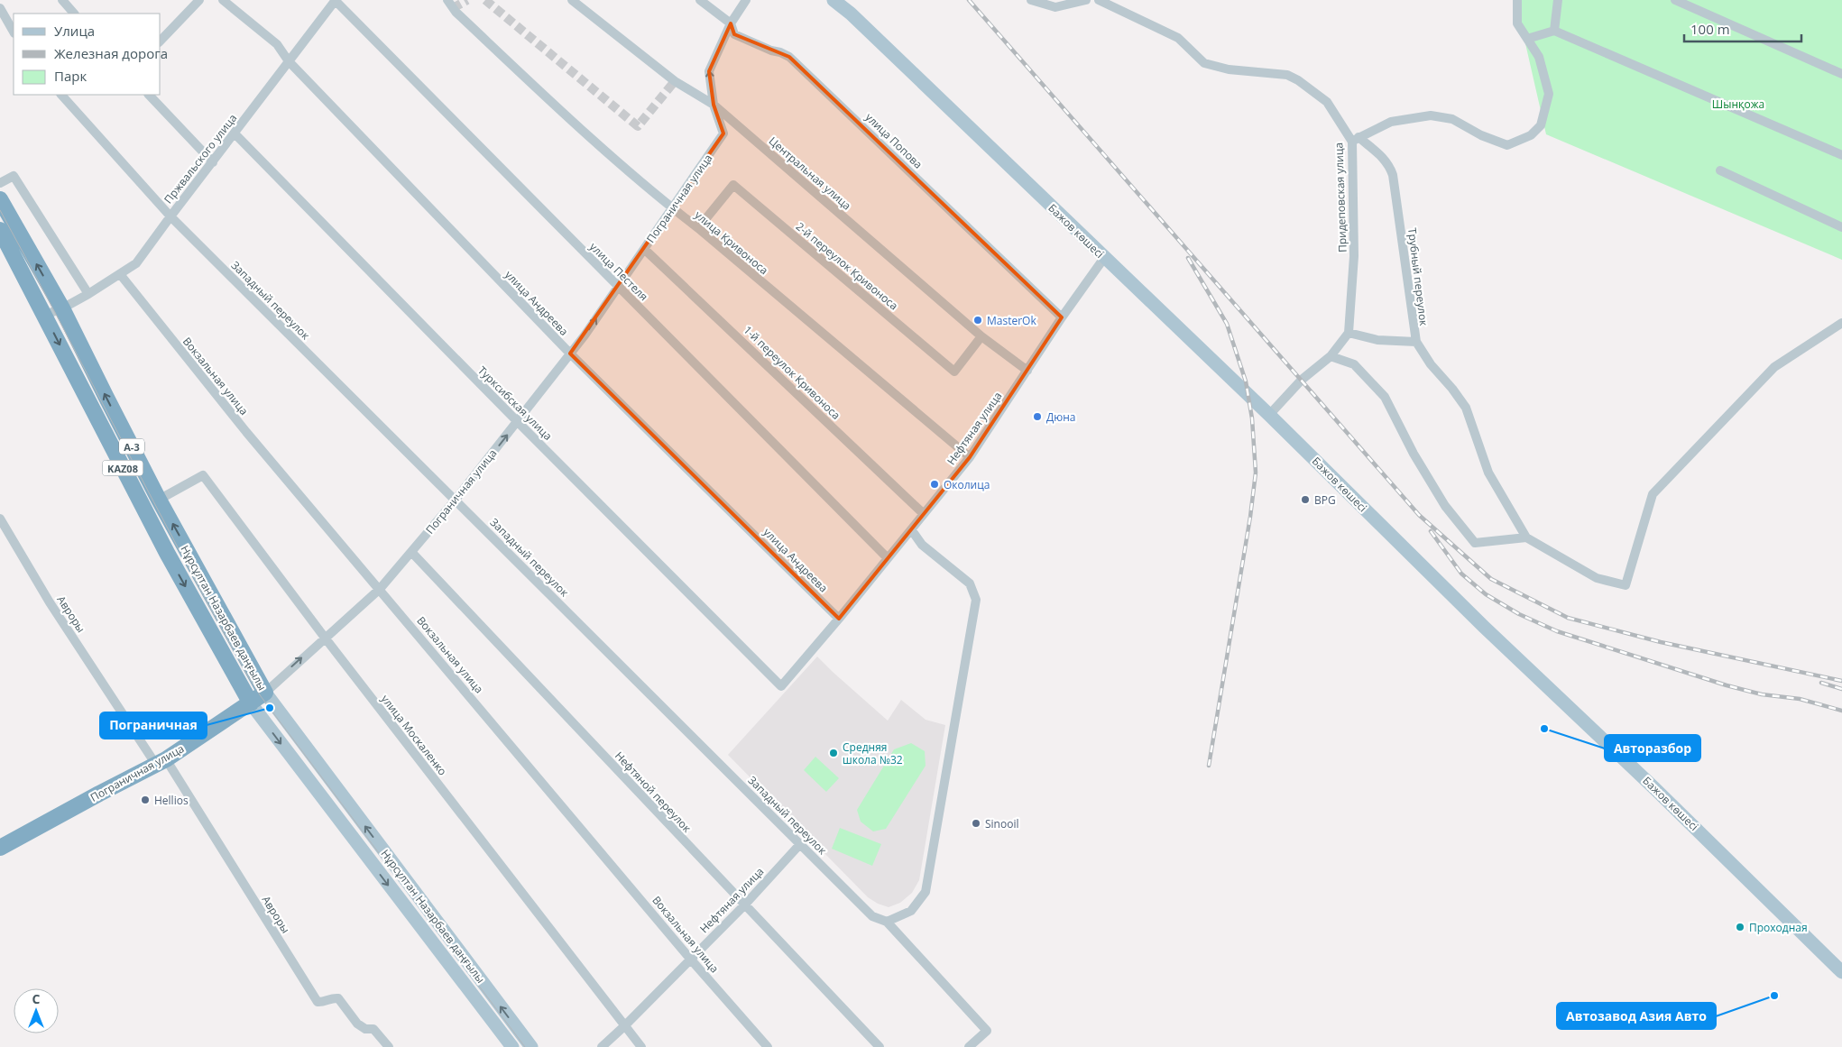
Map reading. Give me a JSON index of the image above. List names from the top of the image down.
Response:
{
  "streets": {
    "highway": [
      "Пограничная улица",
      "А-3",
      "KAZ08",
      "Нұрсұлтан Назарбаев даңғылы"
    ],
    "main road": ["Бажов көшесі"],
    "street": [
      "улица Попова",
      "Пржвальского улица",
      "Центральная улица",
      "Придеповская улица",
      "улица Кривоноса",
      "2-й переулок Кривоноса",
      "улица Пестеля",
      "Трубный переулок",
      "Западный переулок",
      "улица Андреева",
      "1-й переулок Кривоноса",
      "Вокзальная улица",
      "Турксибская улица",
      "Нефтяная улица",
      "Авроры",
      "улица Москаленко",
      "Нефтяной переулок"
    ]
  },
  "crossings": [
    ["улица Попова", "Пограничная улица"],
    ["улица Попова", "Нефтяная улица"],
    ["Пржвальского улица", "улица Пестеля"],
    ["Пржвальского улица", "Западный переулок"],
    ["Пржвальского улица", "улица Андреева"],
    ["Пржвальского улица", "Вокзальная улица"],
    ["Пржвальского улица", "Турксибская улица"],
    ["Пржвальского улица", "Нұрсұлтан Назарбаев даңғылы"],
    ["Центральная улица", "Пограничная улица"],
    ["Центральная улица", "2-й переулок Кривоноса"],
    ["Центральная улица", "Нефтяная улица"],
    ["Придеповская улица", "Трубный переулок"],
    ["Пограничная улица", "улица Кривоноса"],
    ["Пограничная улица", "улица Пестеля"],
    ["Пограничная улица", "Западный переулок"],
    ["Пограничная улица", "улица Андреева"],
    ["Пограничная улица", "1-й переулок Кривоноса"],
    ["Пограничная улица", "Вокзальная улица"],
    ["Пограничная улица", "Турксибская улица"],
    ["Пограничная улица", "Авроры"],
    ["Пограничная улица", "Нұрсұлтан Назарбаев даңғылы"],
    ["Пограничная улица", "улица Москаленко"],
    ["Пограничная улица", "Нефтяной переулок"],
    ["Бажов көшесі", "Нефтяная улица"],
    ["улица Кривоноса", "2-й переулок Кривоноса"],
    ["улица Кривоноса", "Нефтяная улица"],
    ["улица Пестеля", "Нефтяная улица"],
    ["Западный переулок", "Нефтяная улица"],
    ["улица Андреева", "Нефтяная улица"],
    ["1-й переулок Кривоноса", "Нефтяная улица"],
    ["Вокзальная улица", "Нефтяная улица"],
    ["Турксибская улица", "Нефтяная улица"],
    ["Нефтяная улица", "улица Москаленко"],
    ["Нефтяная улица", "Нефтяной переулок"],
    ["Нұрсұлтан Назарбаев даңғылы", "улица Москаленко"]
  ],
  "parks": ["Шынқожа"],
  "places": [
    "MasterOk",
    "Дюна",
    "Околица",
    "BPG",
    "Пограничная",
    "Авторазбор",
    "Средняя школа №32",
    "Hellios",
    "Sinooil",
    "Проходная",
    "Автозавод Азия Авто"
  ],
  "legend": ["Улица", "Железная дорога", "Парк"],
  "scale_bar": "100 m",
  "north": "top"
}
